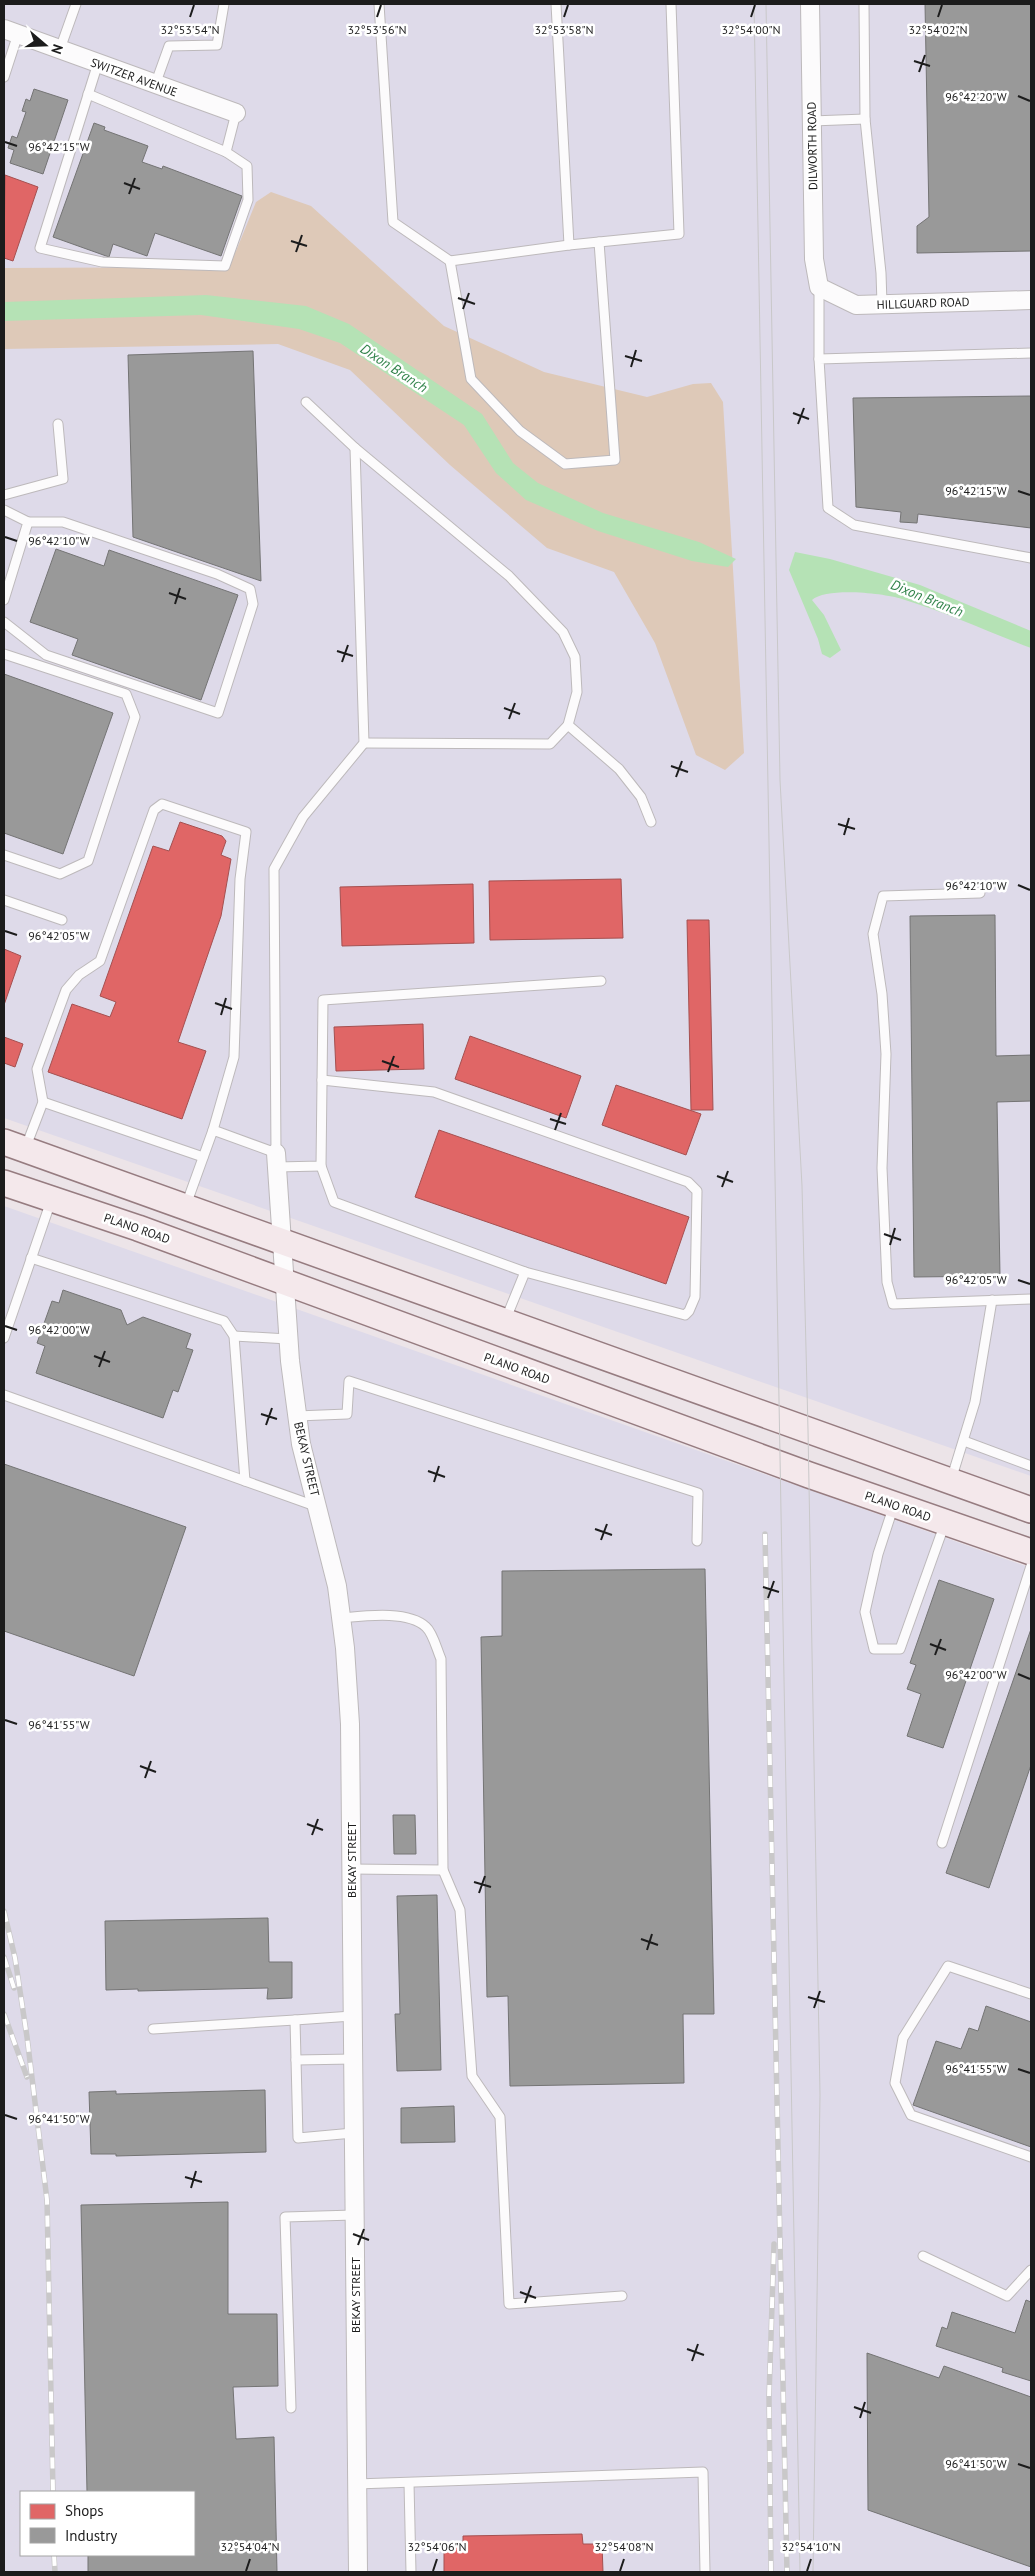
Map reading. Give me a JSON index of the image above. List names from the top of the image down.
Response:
{
  "streets": {
    "main road": ["PLANO ROAD"],
    "street": [
      "SWITZER AVENUE",
      "DILWORTH ROAD",
      "HILLGUARD ROAD",
      "BEKAY STREET"
    ]
  },
  "crossings": [
    ["DILWORTH ROAD", "HILLGUARD ROAD"],
    ["PLANO ROAD", "BEKAY STREET"]
  ],
  "water": ["Dixon Branch"],
  "legend": ["Shops", "Industry"],
  "north": "right",
  "coordinates": [
    "32°53'54\"N",
    "32°53'56\"N",
    "32°53'58\"N",
    "32°54'00\"N",
    "32°54'02\"N",
    "96°42'20\"W",
    "96°42'15\"W",
    "96°42'10\"W",
    "96°42'05\"W",
    "96°42'00\"W",
    "96°41'55\"W",
    "96°41'50\"W",
    "32°54'04\"N",
    "32°54'06\"N",
    "32°54'08\"N",
    "32°54'10\"N"
  ]
}
